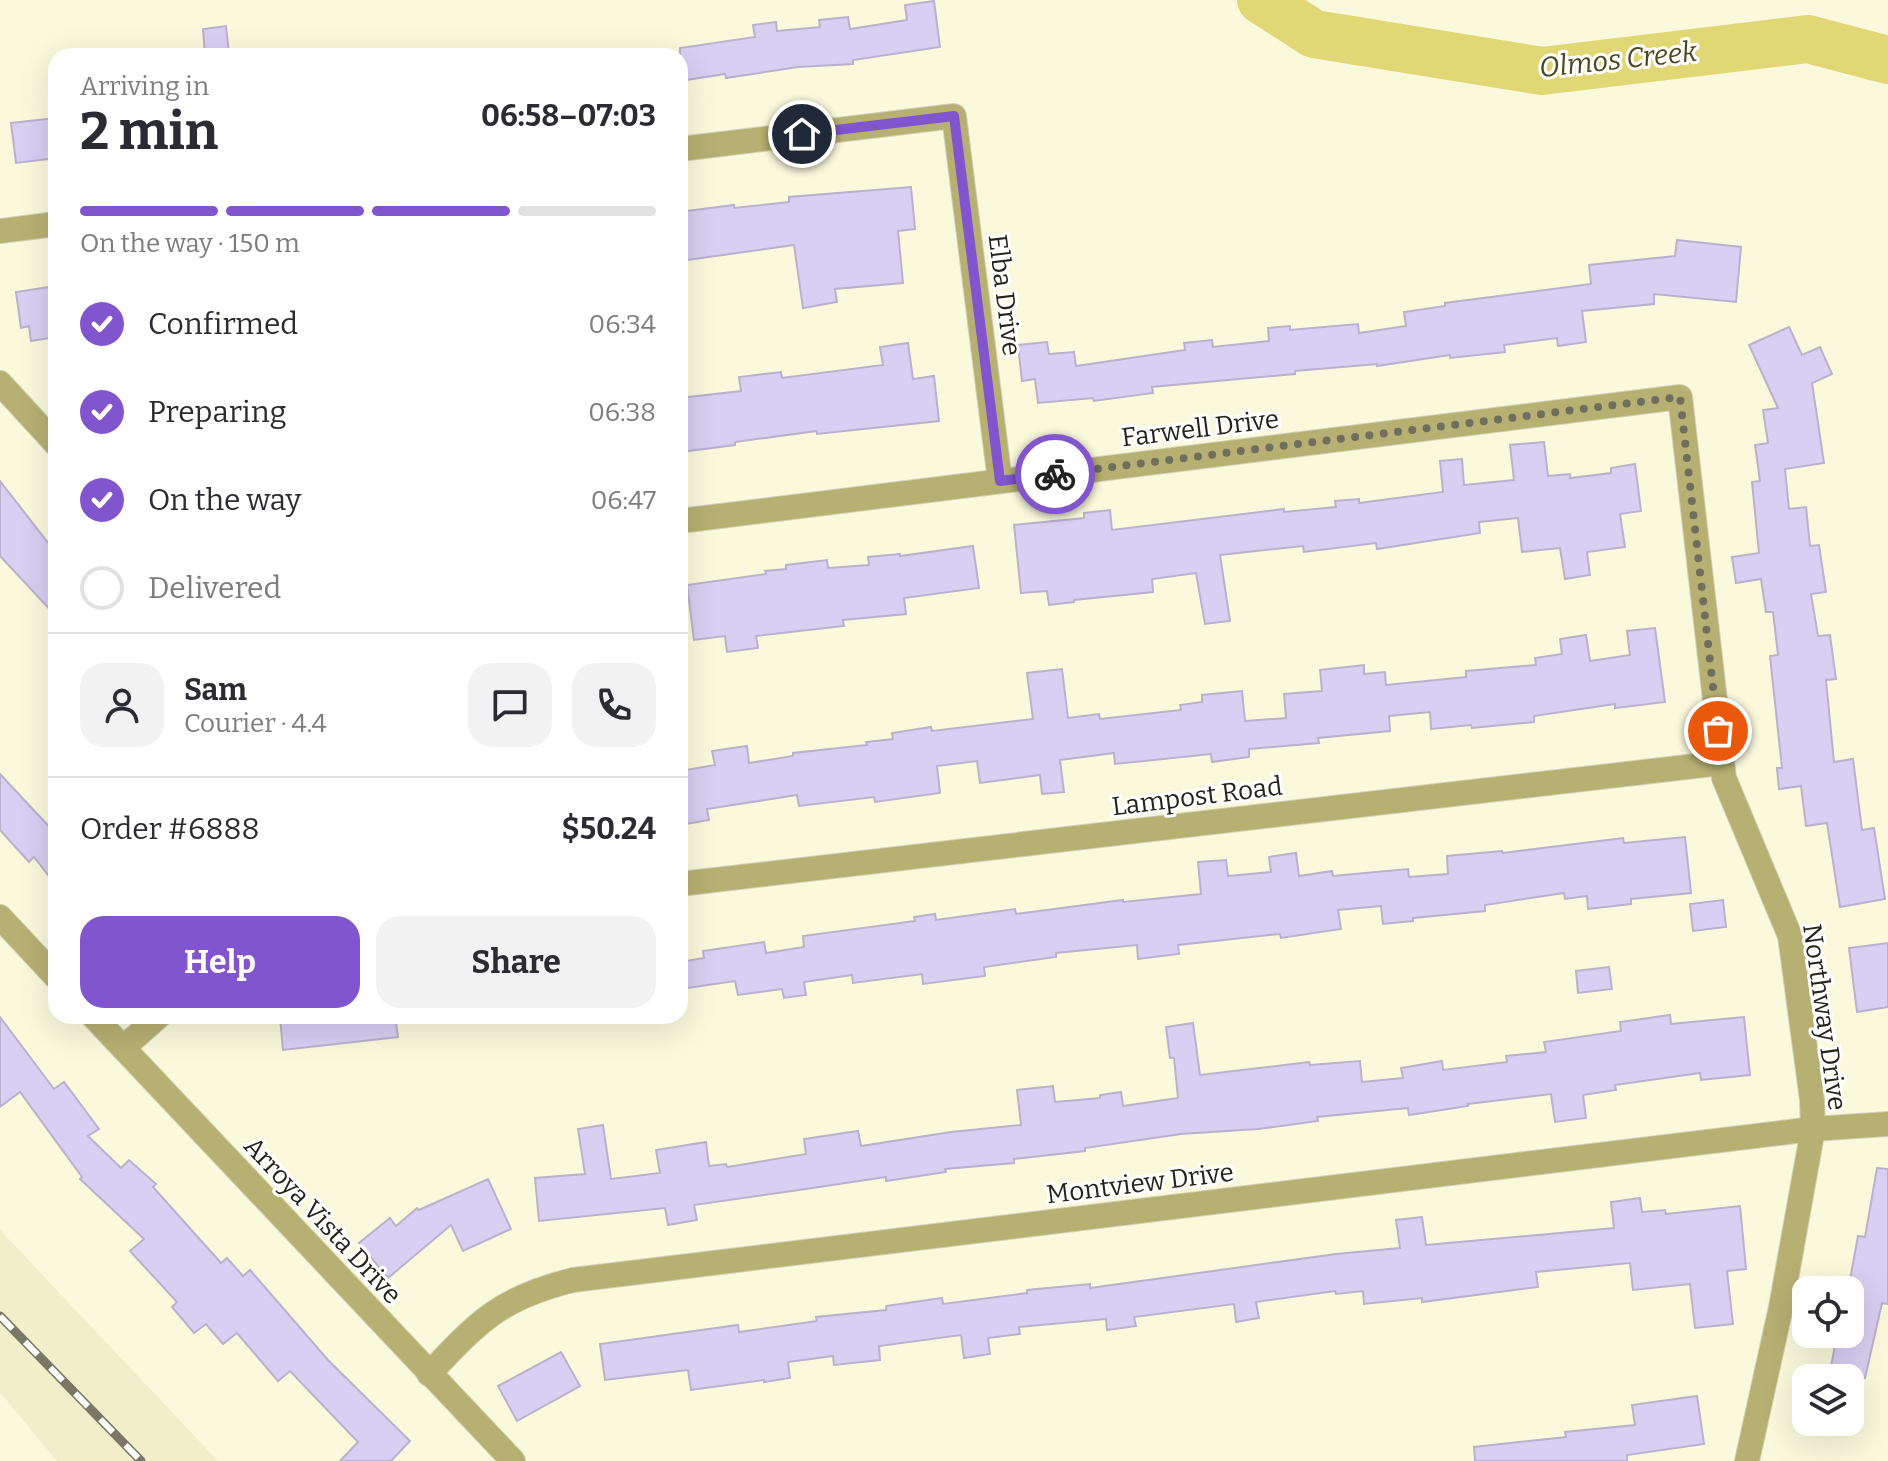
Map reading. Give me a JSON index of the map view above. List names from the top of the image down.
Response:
{
  "streets": {
    "street": [
      "Elba Drive",
      "Farwell Drive",
      "Lampost Road",
      "Northway Drive",
      "Montview Drive",
      "Arroya Vista Drive"
    ]
  },
  "crossings": [
    ["Elba Drive", "Farwell Drive"],
    ["Farwell Drive", "Northway Drive"],
    ["Lampost Road", "Northway Drive"],
    ["Northway Drive", "Montview Drive"],
    ["Montview Drive", "Arroya Vista Drive"]
  ],
  "water": ["Olmos Creek"],
  "page": {
    "heading": ["2 min", "Arriving in", "06:58–07:03"],
    "panel": [
      "Sam",
      "Courier · 4.4",
      "Order #6888",
      "$50.24"
    ],
    "bar": "On the way · 150 m",
    "list": [
      ["Confirmed", "06:34"],
      ["Preparing", "06:38"],
      ["On the way", "06:47"],
      "Delivered"
    ],
    "buttons": ["Help", "Share"]
  }
}
